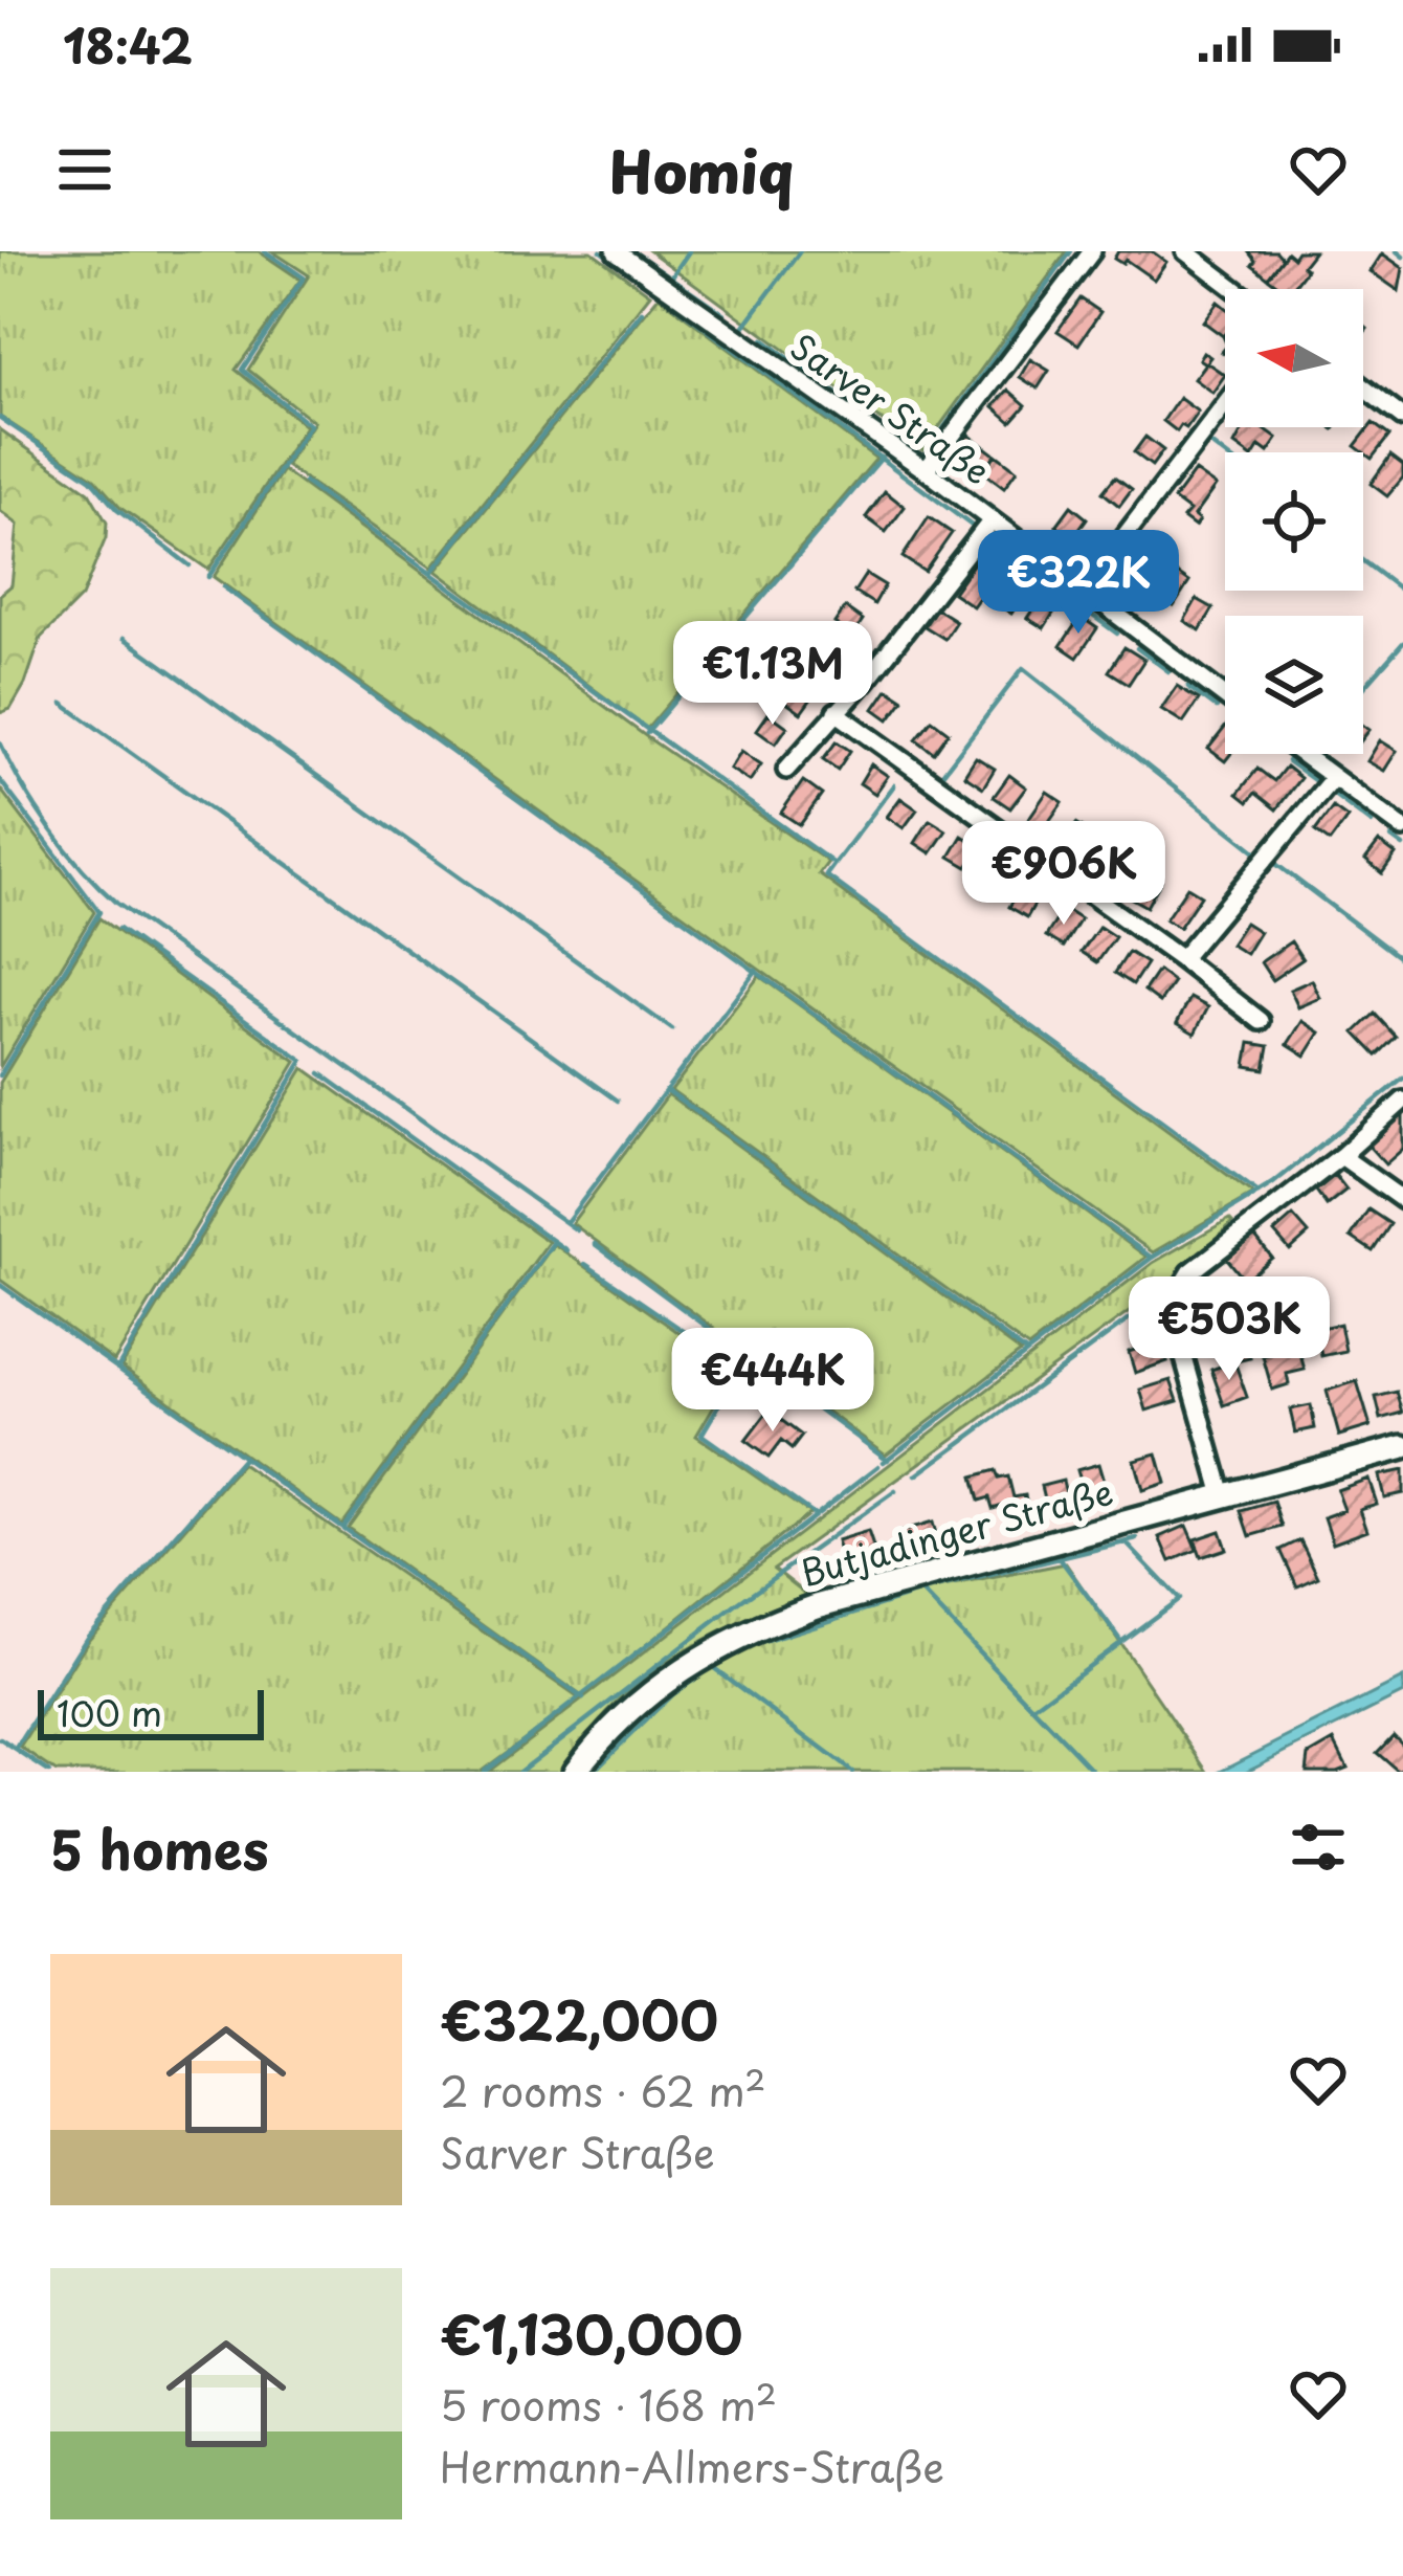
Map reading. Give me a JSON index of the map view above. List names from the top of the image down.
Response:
{
  "streets": {
    "main road": ["Butjadinger Straße"],
    "street": ["Sarver Straße"]
  },
  "scale_bar": "100 m",
  "north": "left",
  "page": {
    "status": "18:42",
    "header": "Homiq",
    "price": [
      "€322K",
      "€1.13M",
      "€906K",
      "€503K",
      "€444K"
    ],
    "scale": "100 m",
    "heading": "5 homes",
    "list": [
      {
        "name": "€322,000",
        "note": "2 rooms · 62 m² · Sarver Straße"
      },
      {
        "name": "€1,130,000",
        "note": "5 rooms · 168 m² · Hermann-Allmers-Straße"
      }
    ]
  }
}
